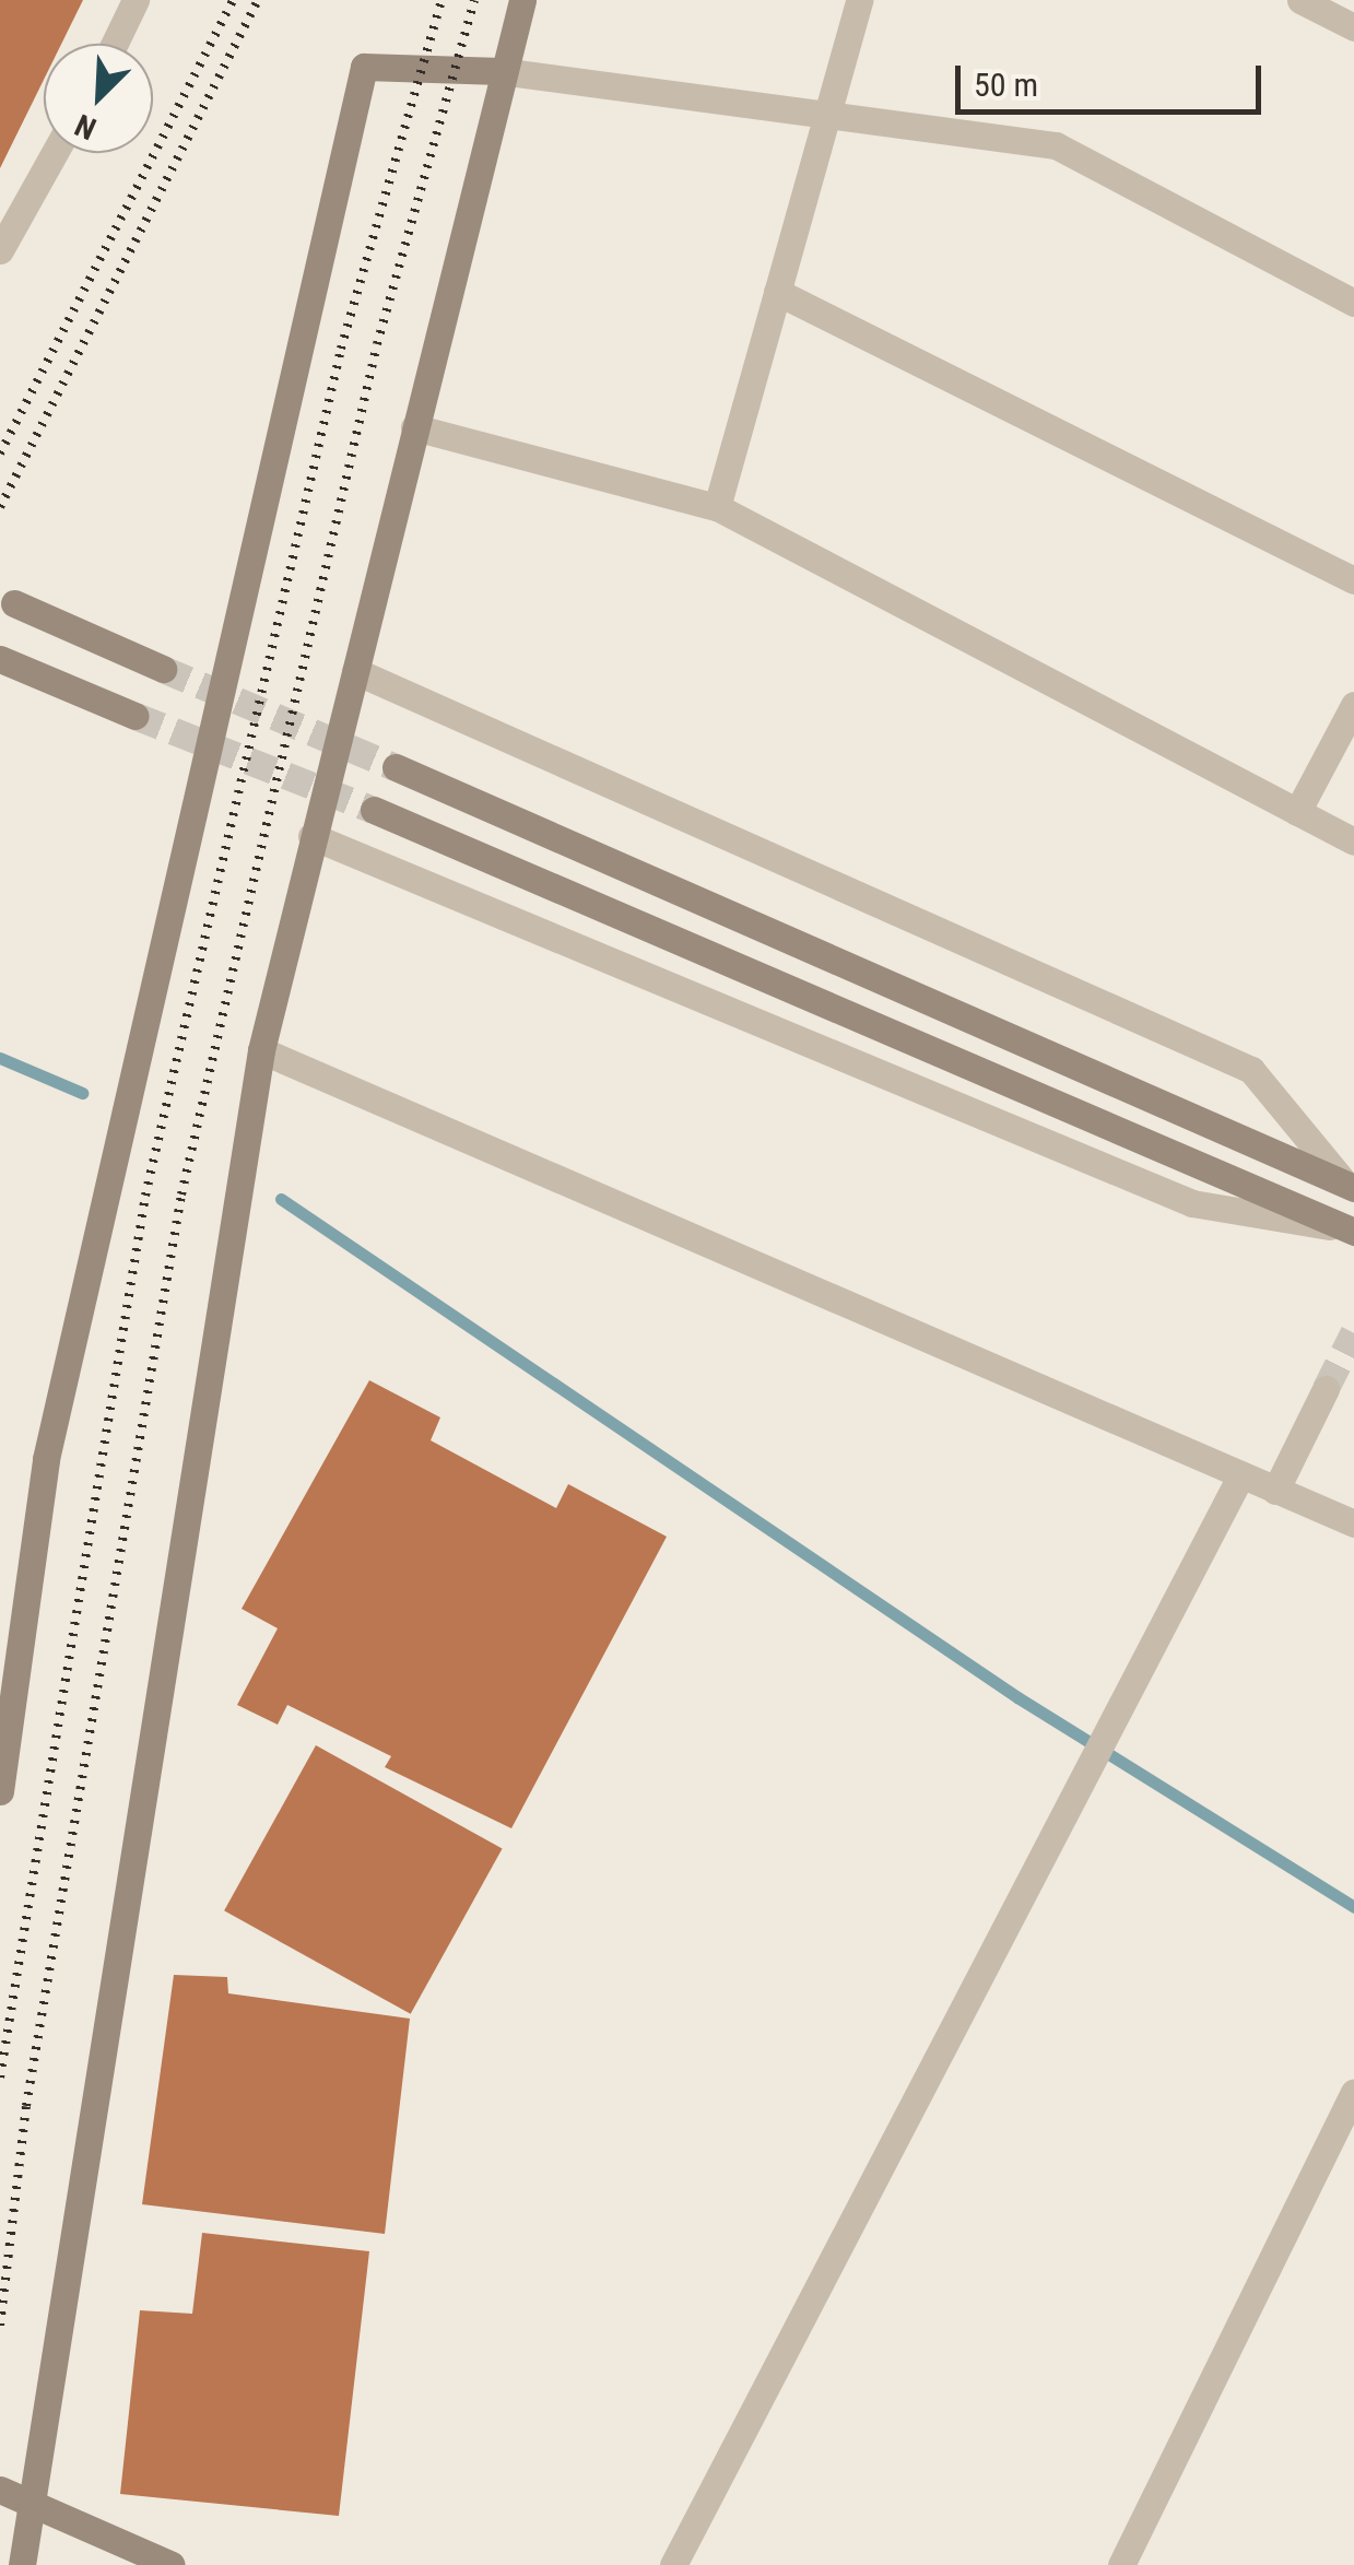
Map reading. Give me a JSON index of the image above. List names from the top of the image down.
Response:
{
  "scale_bar": "50 m",
  "north": "bottom left"
}
